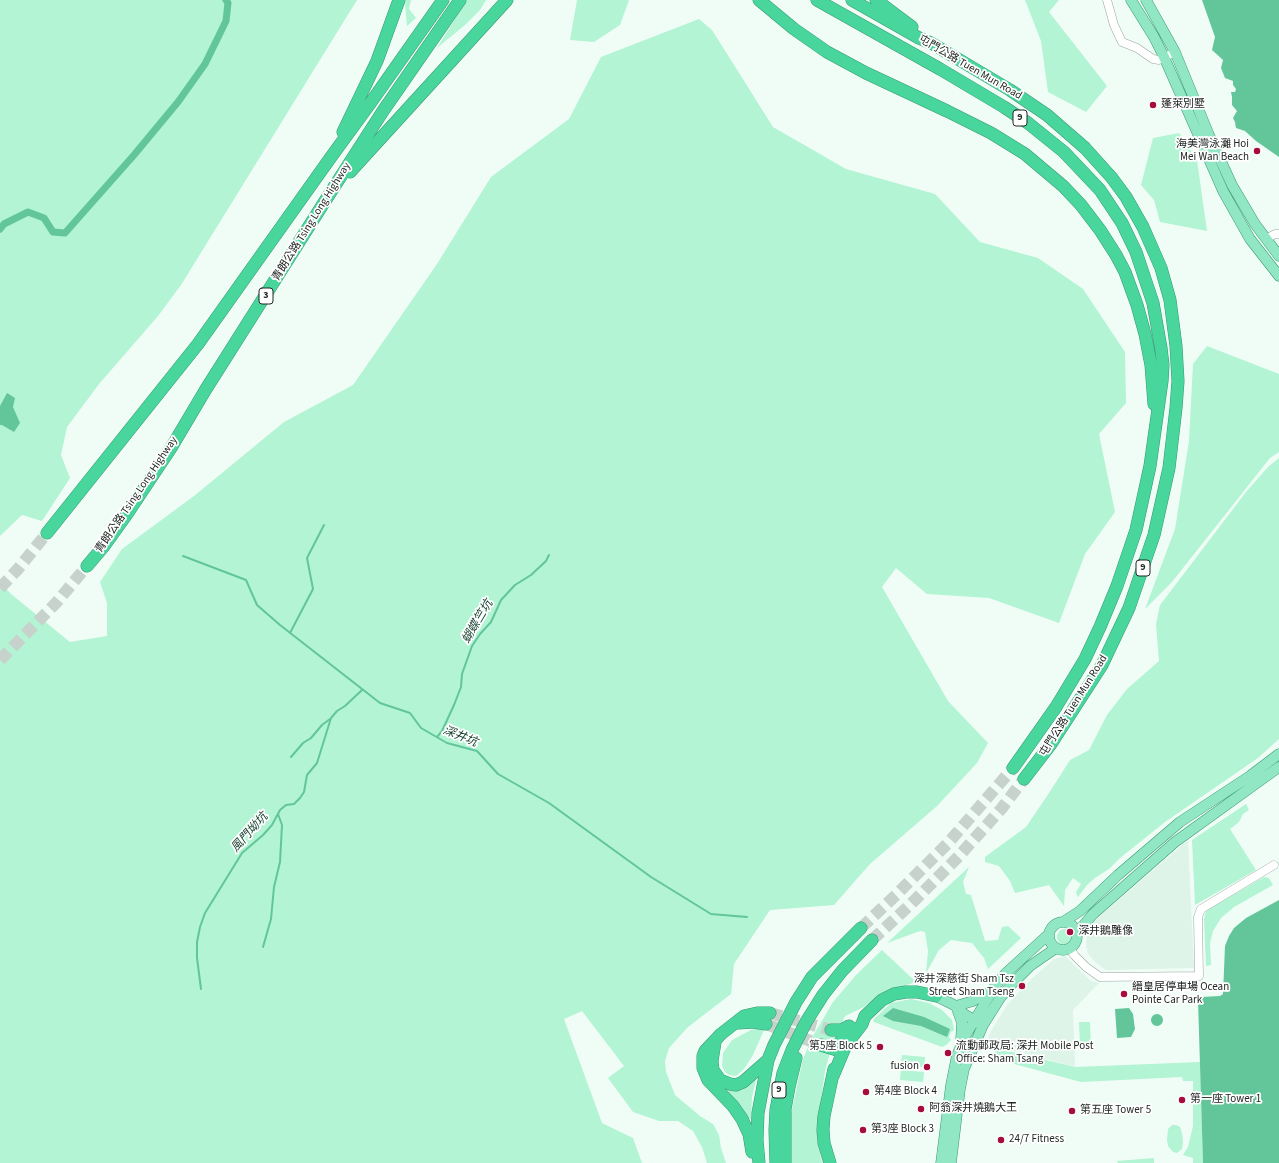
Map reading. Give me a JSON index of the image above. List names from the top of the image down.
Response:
{
  "streets": {
    "highway": [
      "屯門公路 Tuen Mun Road",
      "9",
      "青朗公路 Tsing Long Highway",
      "3"
    ]
  },
  "water": ["蝴蝶竺坑", "深井坑", "風門坳坑"],
  "places": [
    "蓬萊別墅",
    "海美灣泳灘 Hoi Mei Wan Beach",
    "深井鵝雕像",
    "深井深慈街 Sham Tsz Street Sham Tseng",
    "縉皇居停車場 Ocean Pointe Car Park",
    "第5座 Block 5",
    "流動郵政局: 深井 Mobile Post Office: Sham Tsang",
    "fusion",
    "第4座 Block 4",
    "第一座 Tower 1",
    "阿翁深井燒鵝大王",
    "第五座 Tower 5",
    "第3座 Block 3",
    "24/7 Fitness"
  ]
}
